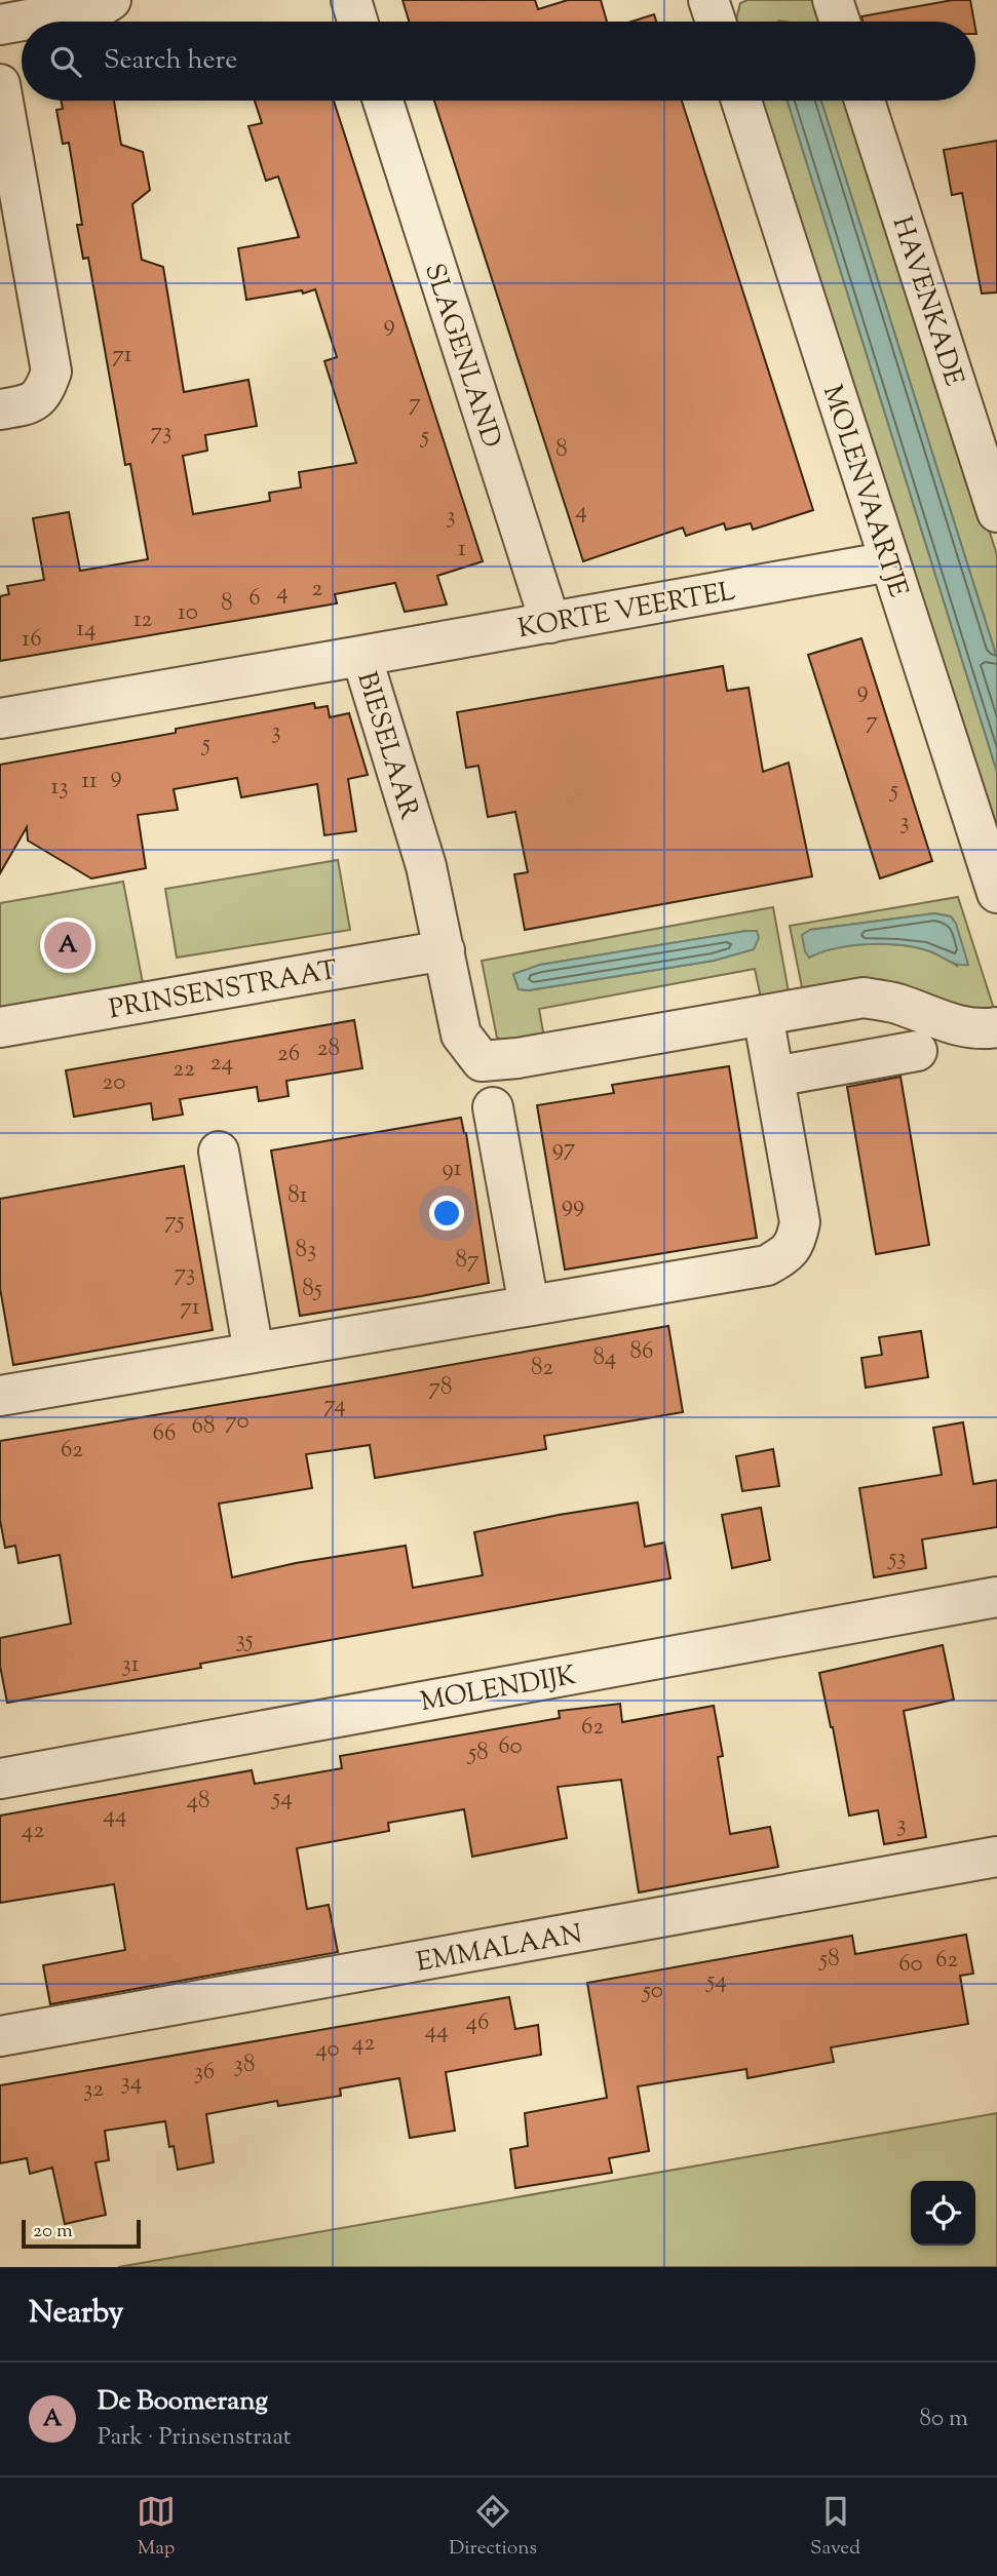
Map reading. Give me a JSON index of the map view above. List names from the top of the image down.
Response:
{
  "streets": {
    "street": [
      "HAVENKADE",
      "SLAGENLAND",
      "MOLENVAARTJE",
      "KORTE VEERTEL",
      "BIESELAAR",
      "PRINSENSTRAAT",
      "MOLENDIJK",
      "EMMALAAN"
    ]
  },
  "crossings": [
    ["SLAGENLAND", "KORTE VEERTEL"],
    ["MOLENVAARTJE", "KORTE VEERTEL"],
    ["KORTE VEERTEL", "BIESELAAR"],
    ["BIESELAAR", "PRINSENSTRAAT"]
  ],
  "house_numbers": [
    "9",
    "71",
    "7",
    "73",
    "5",
    "8",
    "4",
    "3",
    "1",
    "2",
    "4",
    "6",
    "8",
    "10",
    "12",
    "14",
    "16",
    "9",
    "7",
    "3",
    "5",
    "9",
    "11",
    "13",
    "5",
    "3",
    "28",
    "26",
    "24",
    "22",
    "20",
    "97",
    "91",
    "81",
    "99",
    "75",
    "83",
    "87",
    "73",
    "85",
    "71",
    "86",
    "84",
    "82",
    "78",
    "74",
    "70",
    "68",
    "66",
    "62",
    "53",
    "35",
    "31",
    "62",
    "60",
    "58",
    "54",
    "48",
    "44",
    "3",
    "42",
    "58",
    "62",
    "60",
    "54",
    "50",
    "46",
    "44",
    "42",
    "40",
    "38",
    "36",
    "34",
    "32"
  ],
  "scale_bar": "20 m",
  "page": {
    "search": "Search here",
    "pins": "A",
    "scale": "20 m",
    "heading": "Nearby",
    "list": [
      {
        "mark": "A",
        "name": "De Boomerang",
        "note": "Park · Prinsenstraat",
        "value": "80 m"
      }
    ],
    "nav": ["Map", "Directions", "Saved"]
  }
}
